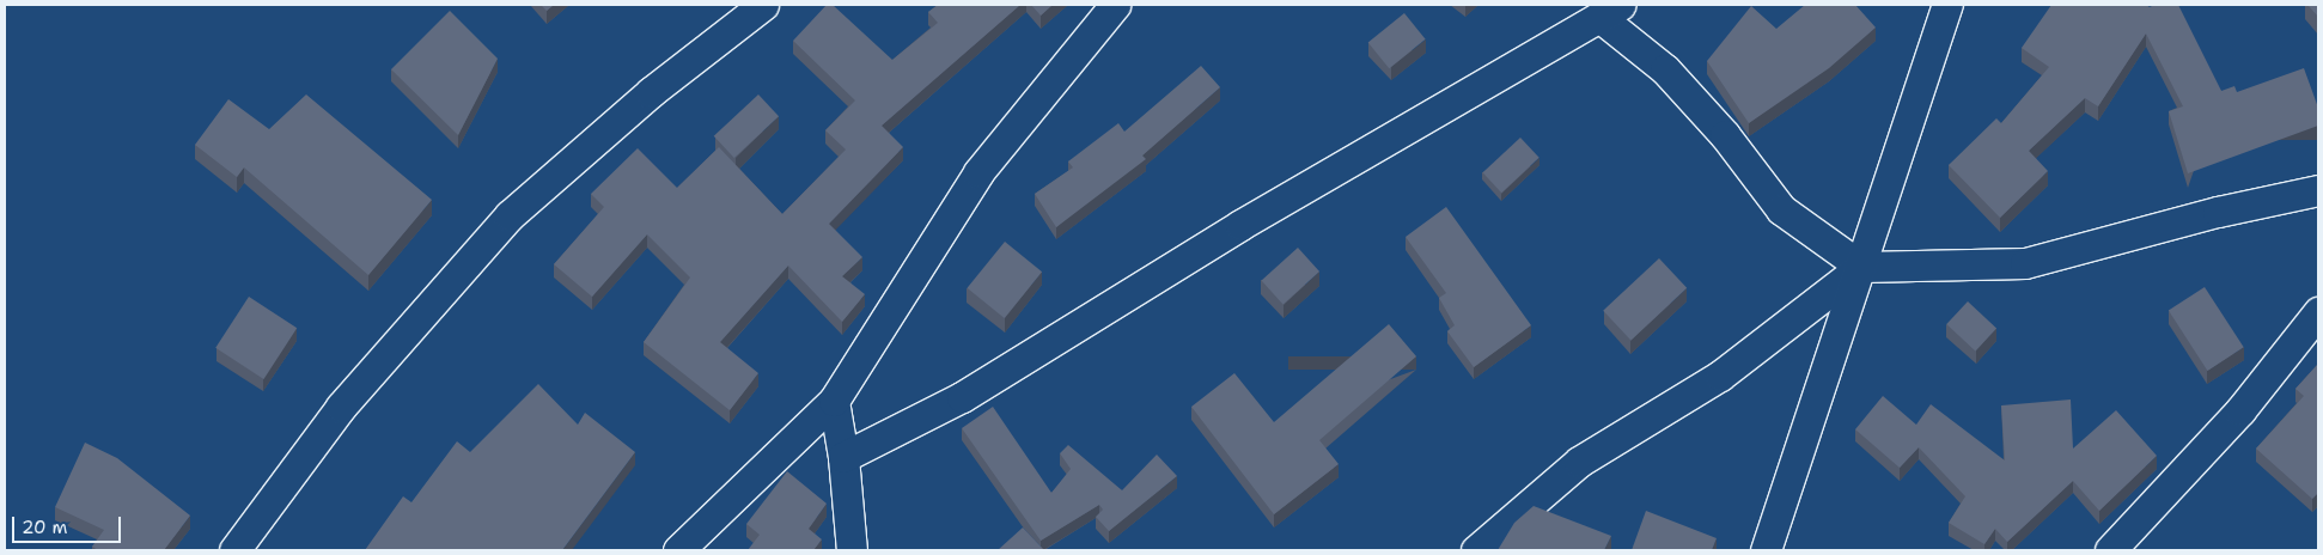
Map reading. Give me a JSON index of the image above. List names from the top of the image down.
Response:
{
  "scale_bar": "20 m"
}
